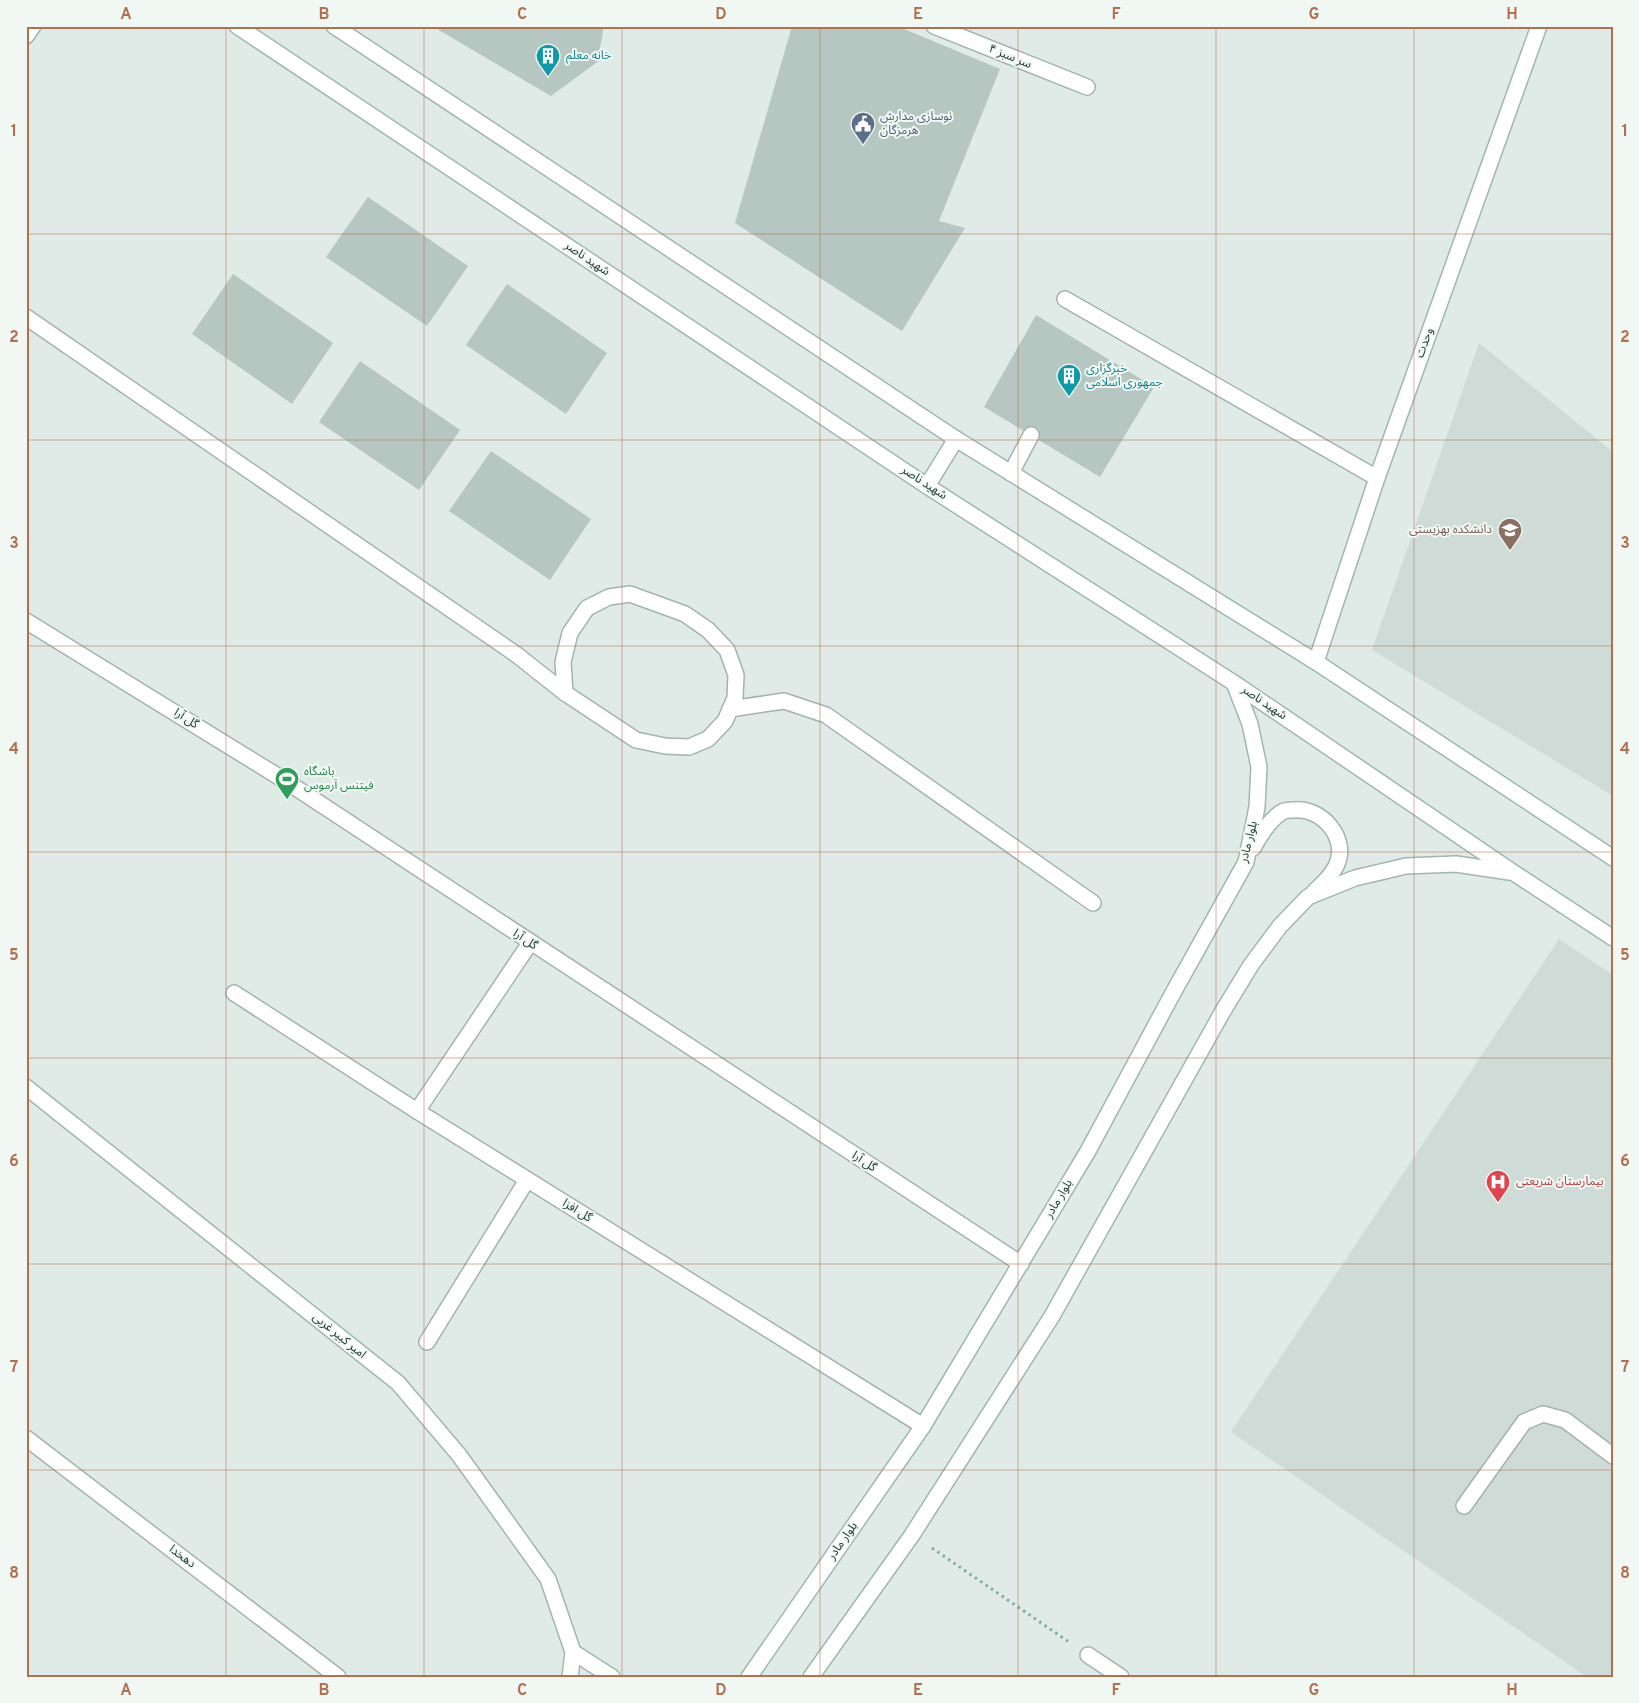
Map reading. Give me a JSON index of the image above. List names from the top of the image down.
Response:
{
  "streets": {
    "street": [
      "سر سبز ۴",
      "شهید ناصر",
      "وحدت",
      "گل آرا",
      "بلوار مادر",
      "گل افزا",
      "امیر کبیر غربی",
      "دهخدا"
    ]
  },
  "crossings": [
    ["شهید ناصر", "بلوار مادر"],
    ["گل آرا", "بلوار مادر"],
    ["بلوار مادر", "گل افزا"]
  ],
  "places": {
    "building": ["خانه معلم", "خبرگزاری جمهوری اسلامی"],
    "public building": ["نوسازی مدارش هرمزگان"],
    "school or university": ["دانشکده بهزیستی"],
    "sports": ["باشگاه فیتنس آرموس"],
    "hospital": ["بیمارستان شریعتی"]
  },
  "grid": {
    "columns": [
      "A",
      "B",
      "C",
      "D",
      "E",
      "F",
      "G",
      "H"
    ],
    "rows": [
      "1",
      "2",
      "3",
      "4",
      "5",
      "6",
      "7",
      "8"
    ]
  }
}
